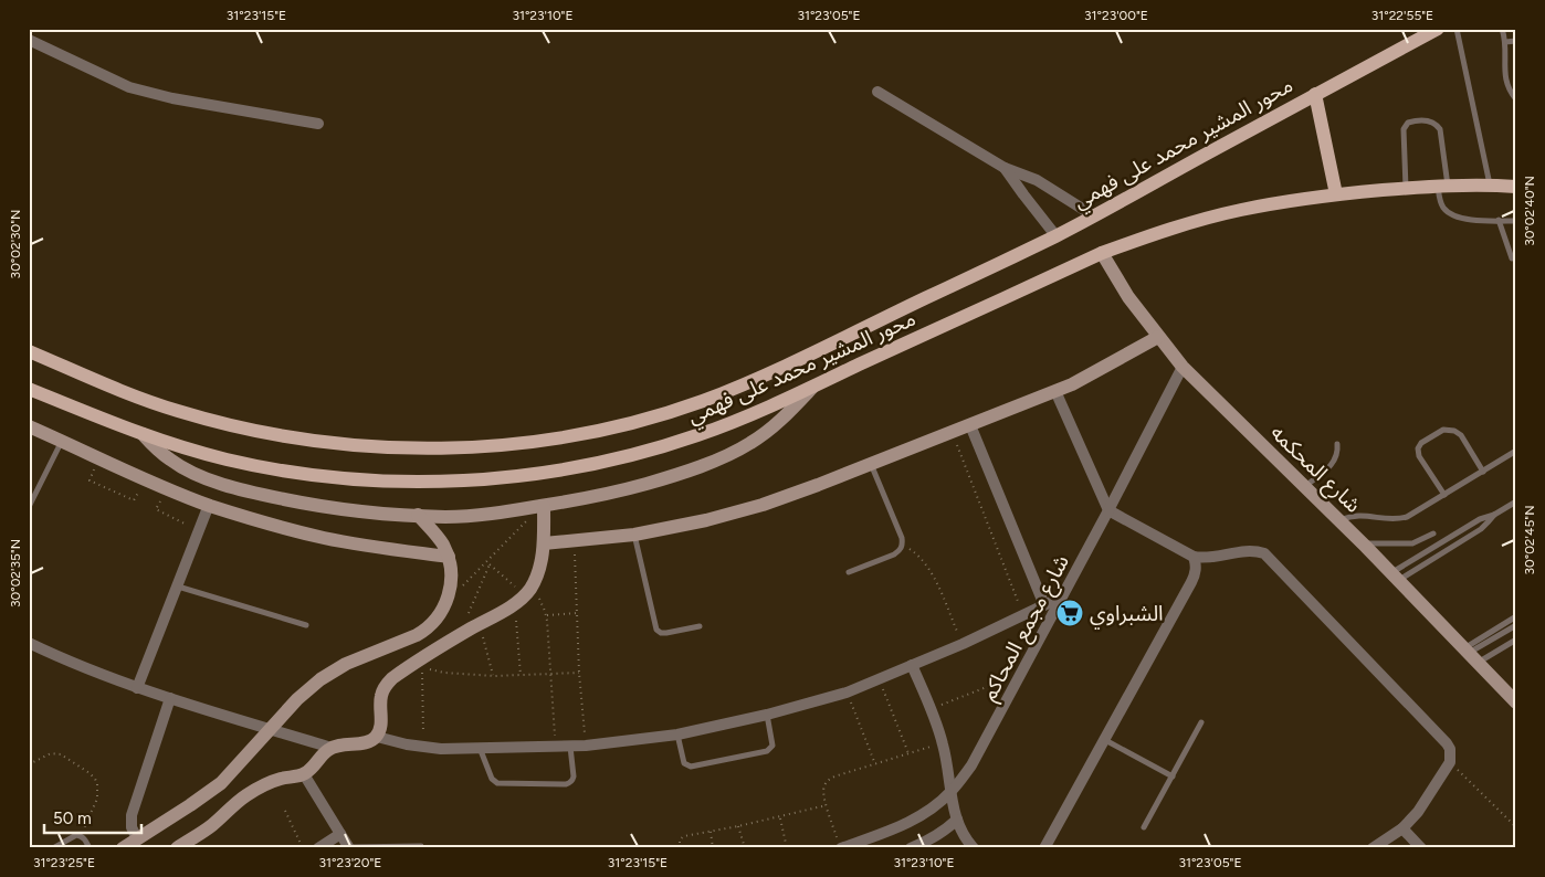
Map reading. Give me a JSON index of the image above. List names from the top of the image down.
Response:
{
  "streets": {
    "main road": ["محور المشير محمد على فهمي"],
    "street": ["شارع المحكمه", "شارع مجمع المحاكم"]
  },
  "crossings": [
    ["محور المشير محمد على فهمي", "شارع المحكمه"],
    ["شارع المحكمه", "شارع مجمع المحاكم"]
  ],
  "places": {
    "supermarket": ["الشبراوي"]
  },
  "scale_bar": "50 m",
  "coordinates": [
    "31°23'15\"E",
    "31°23'10\"E",
    "31°23'05\"E",
    "31°23'00\"E",
    "31°22'55\"E",
    "30°02'40\"N",
    "30°02'30\"N",
    "30°02'45\"N",
    "30°02'35\"N",
    "31°23'25\"E",
    "31°23'20\"E"
  ]
}
